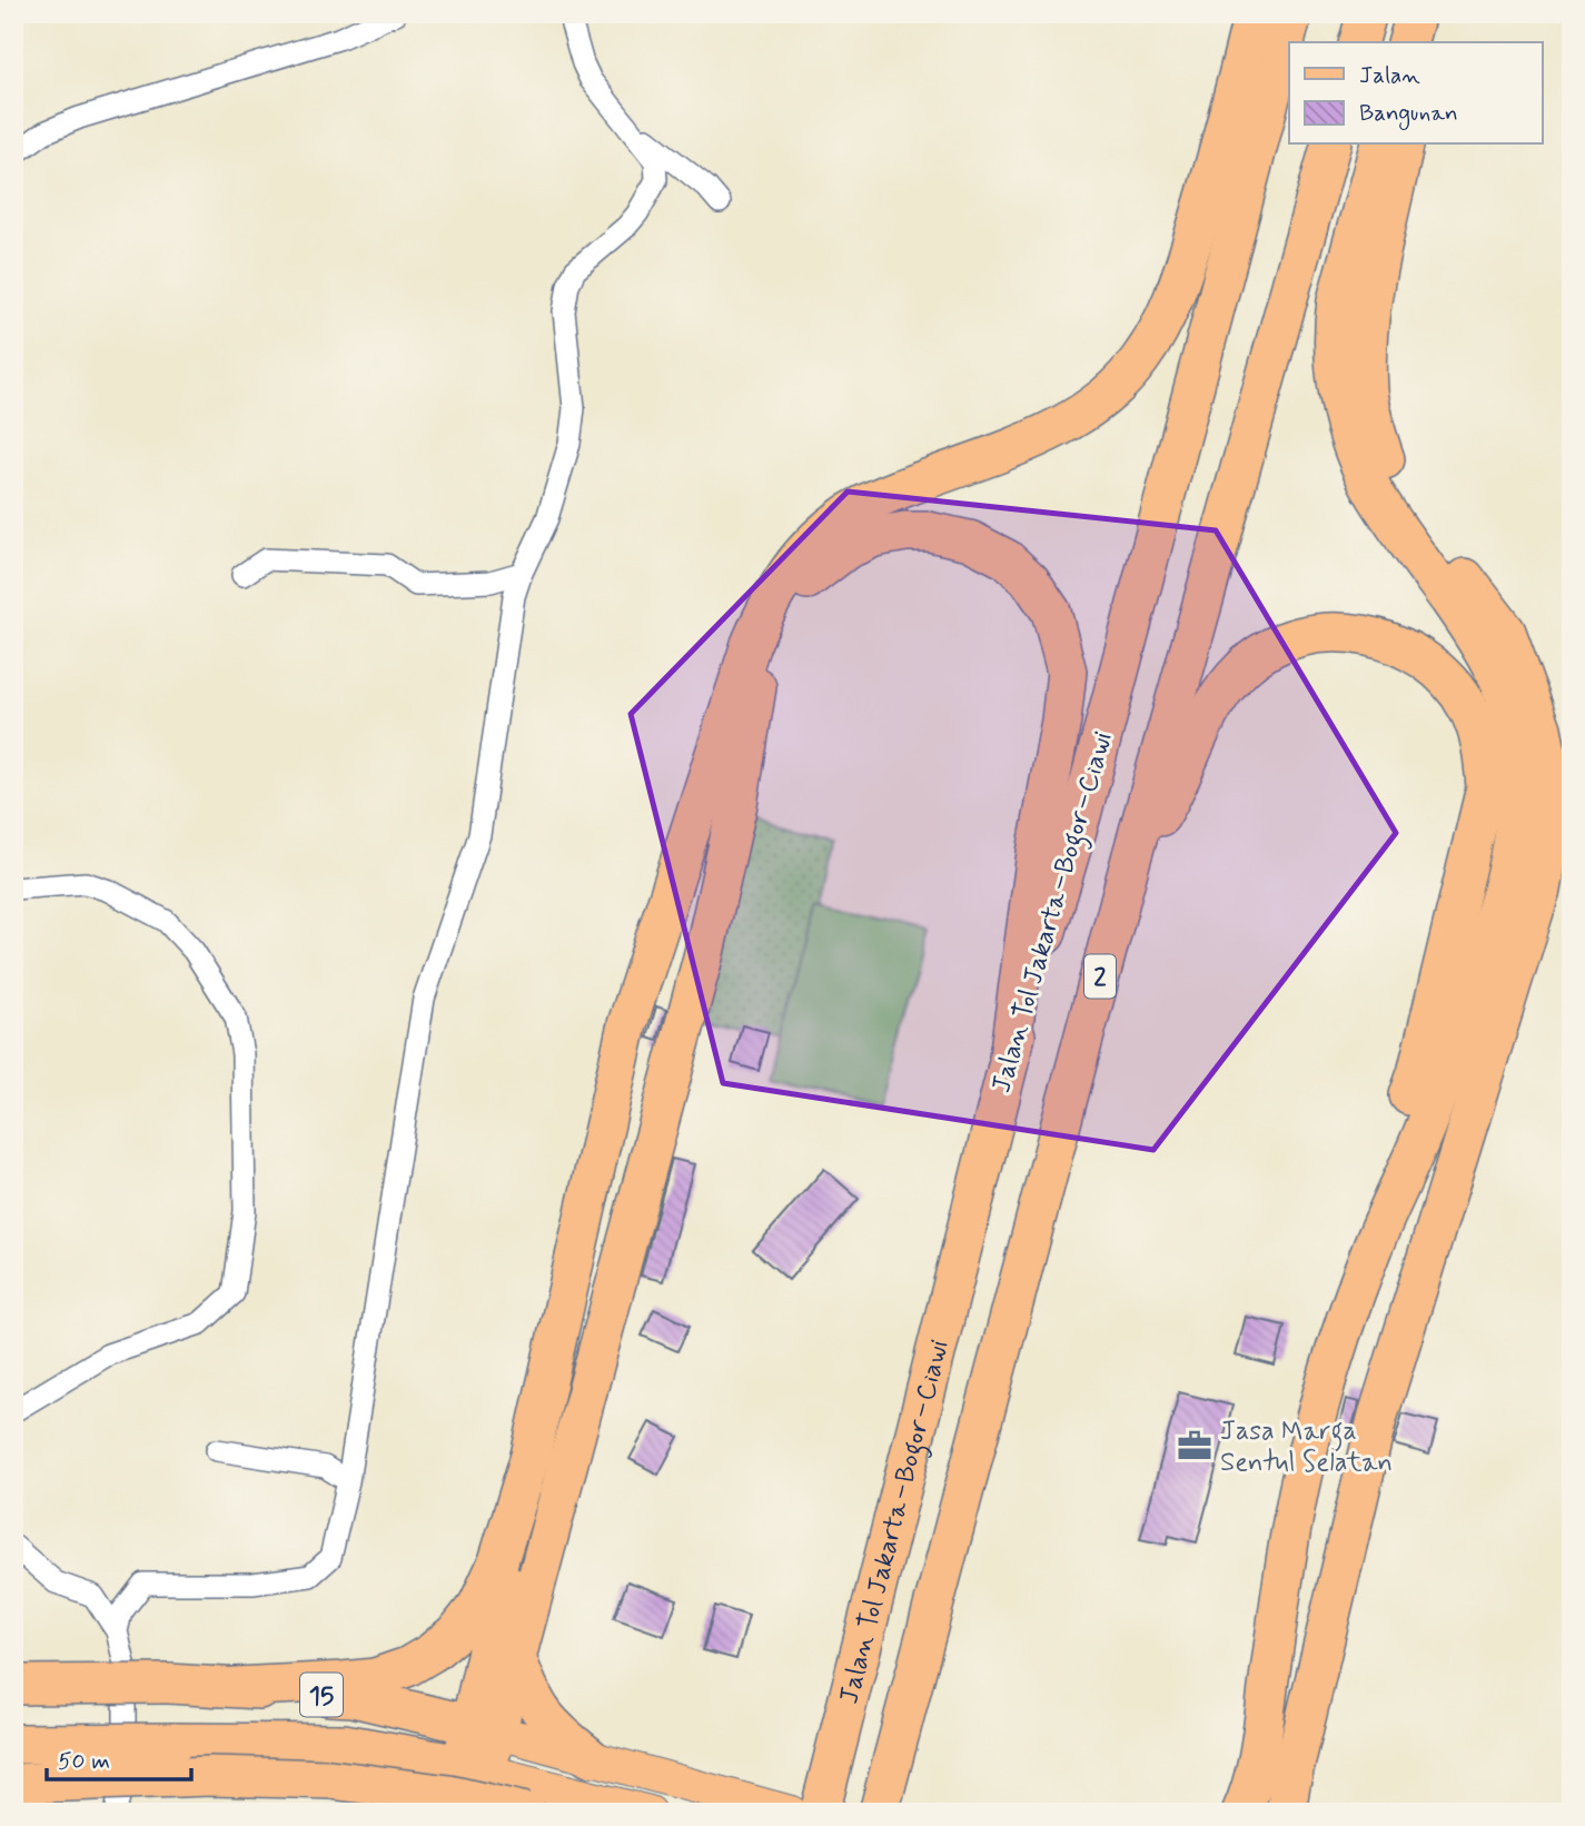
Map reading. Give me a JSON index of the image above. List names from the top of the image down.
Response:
{
  "streets": {
    "highway": ["Jalan Tol Jakarta–Bogor–Ciawi", "2", "15"]
  },
  "places": {
    "office": ["Jasa Marga Sentul Selatan"]
  },
  "legend": ["Jalan", "Bangunan"],
  "scale_bar": "50 m"
}
